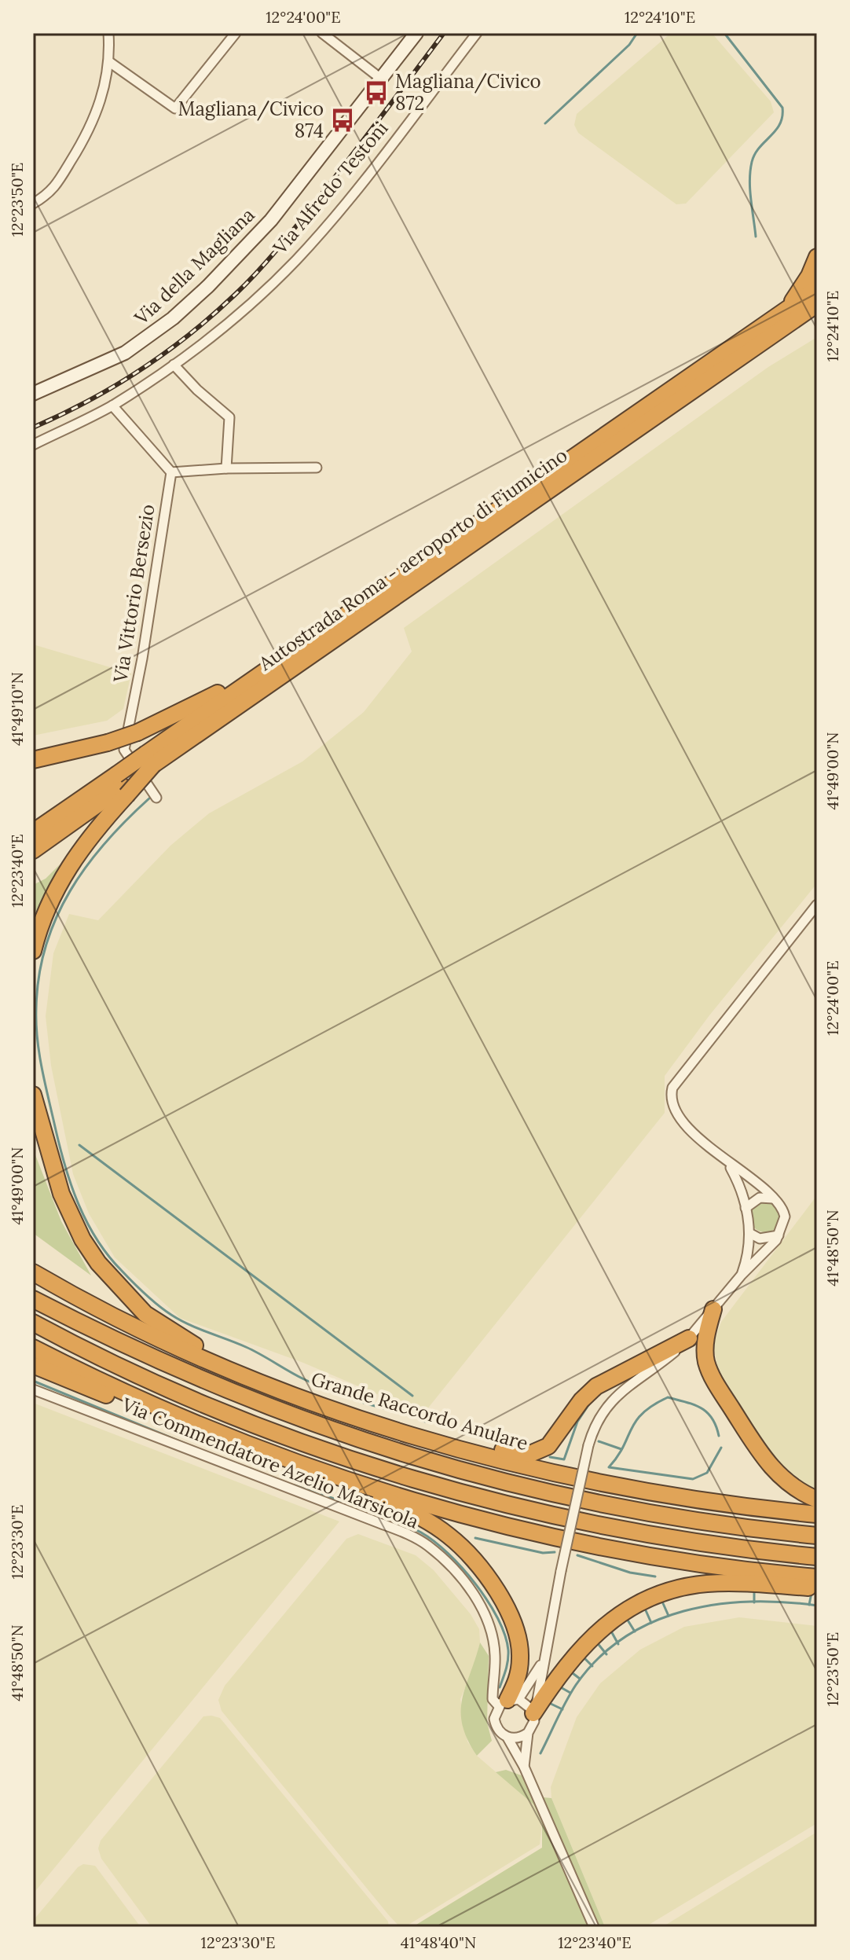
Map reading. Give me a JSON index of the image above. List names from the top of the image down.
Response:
{
  "streets": {
    "highway": ["Autostrada Roma - aeroporto di Fiumicino", "Grande Raccordo Anulare"],
    "main road": ["Via della Magliana"],
    "street": ["Via Alfredo Testoni", "Via Vittorio Bersezio", "Via Commendatore Azelio Marsicola"]
  },
  "places": {
    "bus stop": ["Magliana/Civico 872", "Magliana/Civico 874"]
  },
  "coordinates": [
    "12°24'00\"E",
    "12°24'10\"E",
    "12°23'50\"E",
    "41°49'10\"N",
    "41°49'00\"N",
    "12°23'40\"E",
    "41°48'50\"N",
    "12°23'30\"E",
    "41°48'40\"N"
  ]
}
